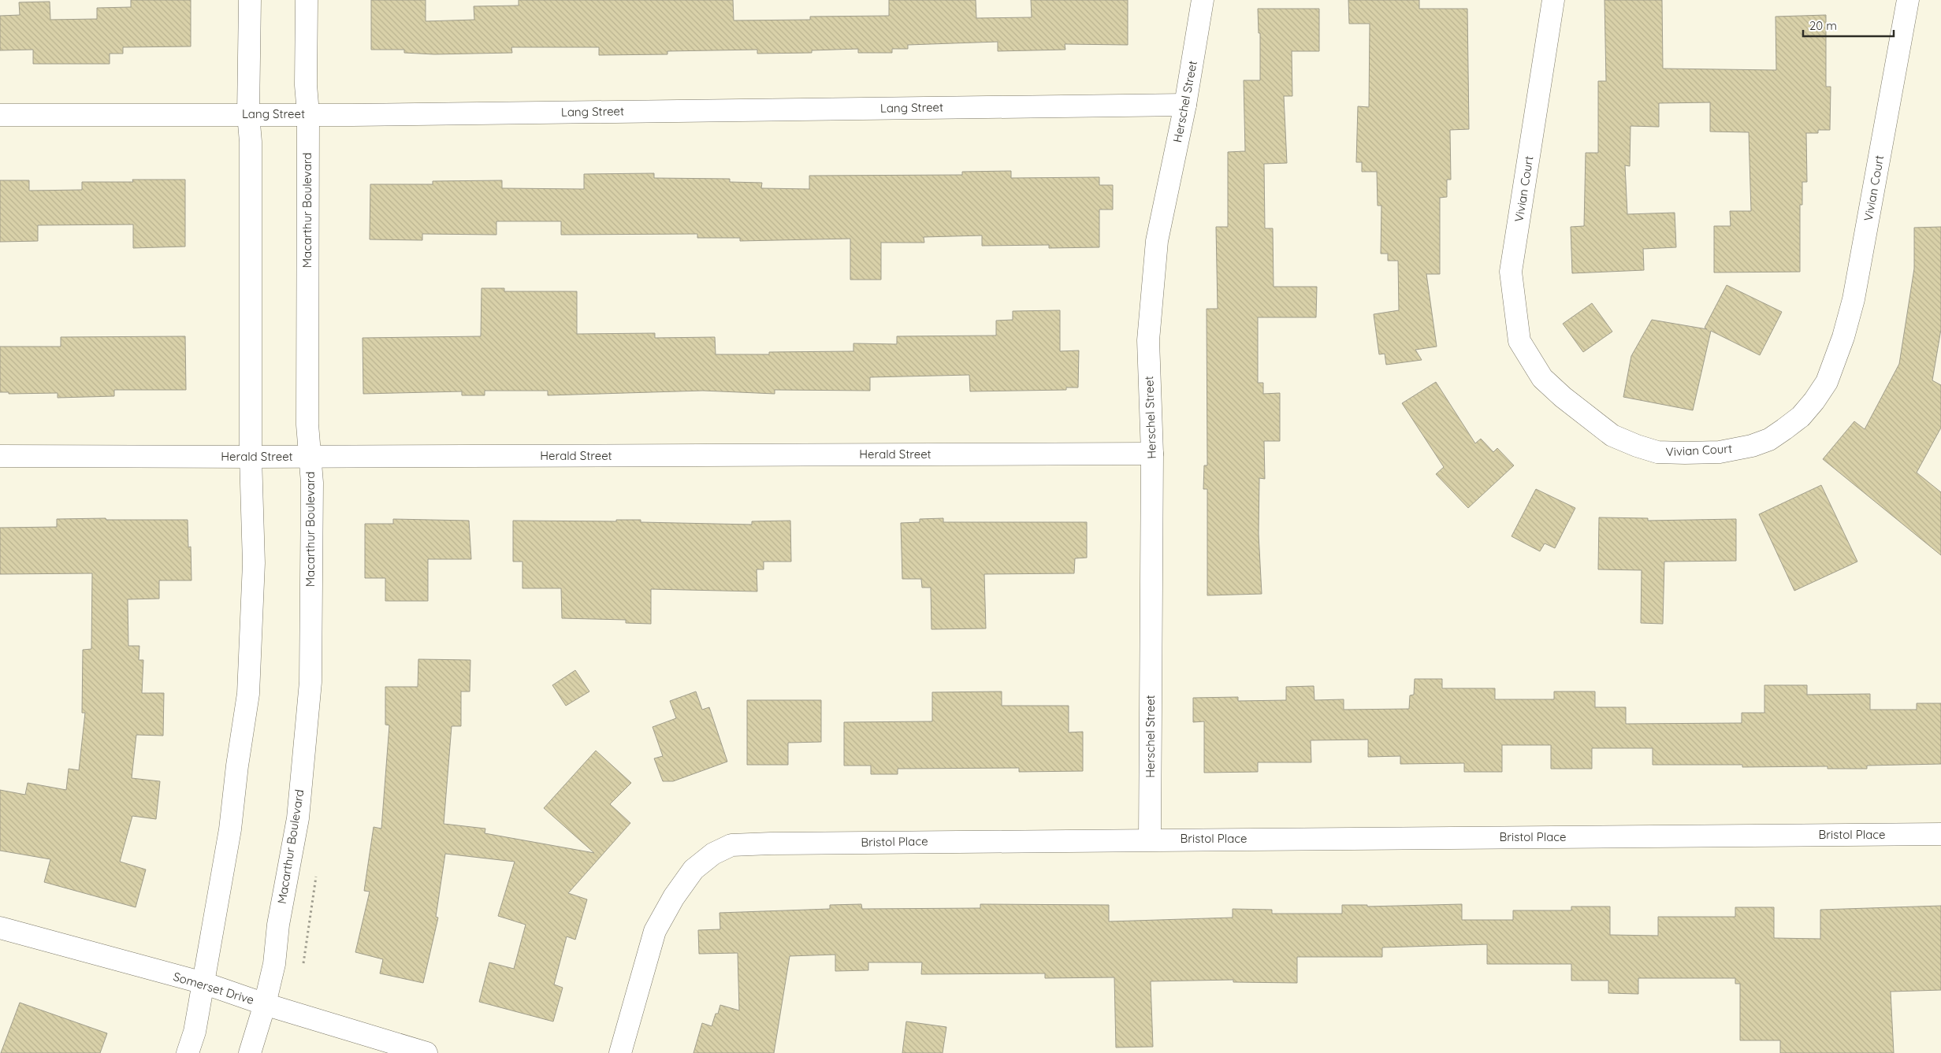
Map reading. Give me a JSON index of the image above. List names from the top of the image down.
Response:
{
  "streets": {
    "street": [
      "Herschel Street",
      "Lang Street",
      "Vivian Court",
      "Macarthur Boulevard",
      "Herald Street",
      "Bristol Place",
      "Somerset Drive"
    ]
  },
  "crossings": [
    ["Herschel Street", "Lang Street"],
    ["Herschel Street", "Herald Street"],
    ["Herschel Street", "Bristol Place"],
    ["Lang Street", "Macarthur Boulevard"],
    ["Macarthur Boulevard", "Herald Street"],
    ["Macarthur Boulevard", "Somerset Drive"]
  ],
  "scale_bar": "20 m"
}
